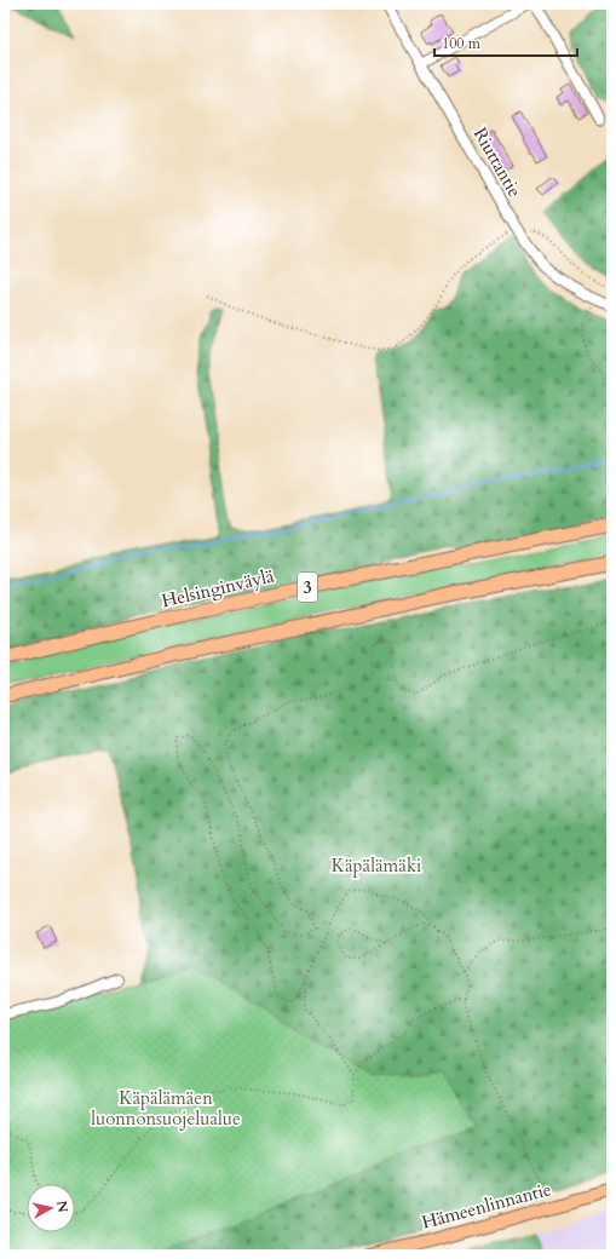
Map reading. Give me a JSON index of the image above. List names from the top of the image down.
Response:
{
  "streets": {
    "highway": ["3", "Helsinginväylä"],
    "main road": ["Hämeenlinnantie"],
    "street": ["Riuttantie"]
  },
  "parks": ["Käpälämäki", "Käpälämäen luonnonsuojelualue"],
  "scale_bar": "100 m",
  "north": "right"
}
